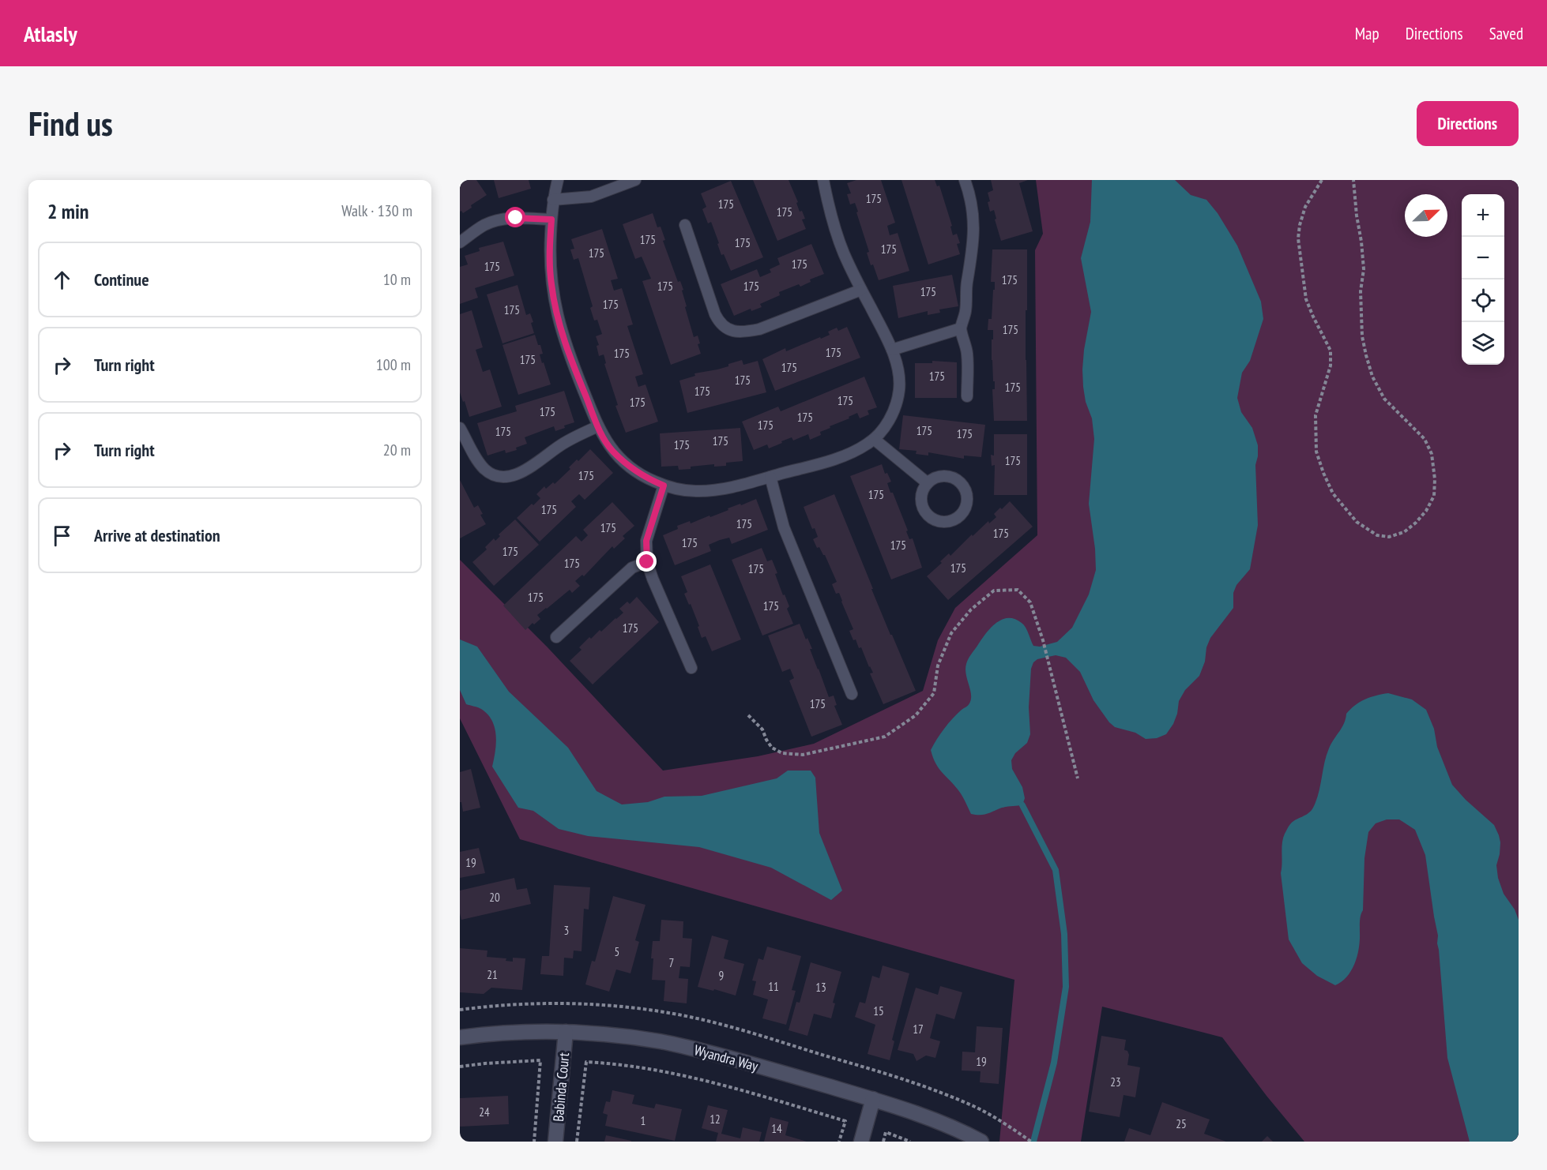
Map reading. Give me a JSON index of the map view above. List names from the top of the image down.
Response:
{
  "streets": {
    "street": ["Wyandra Way", "Babinda Court"]
  },
  "crossings": [
    ["Wyandra Way", "Babinda Court"]
  ],
  "house_numbers": [
    "175",
    "175",
    "175",
    "175",
    "175",
    "175",
    "175",
    "175",
    "175",
    "175",
    "175",
    "175",
    "175",
    "175",
    "175",
    "175",
    "175",
    "175",
    "175",
    "175",
    "175",
    "175",
    "175",
    "175",
    "175",
    "175",
    "175",
    "175",
    "175",
    "175",
    "175",
    "175",
    "175",
    "175",
    "175",
    "175",
    "175",
    "175",
    "175",
    "175",
    "175",
    "175",
    "175",
    "175",
    "175",
    "175",
    "175",
    "175",
    "175",
    "175",
    "175",
    "19",
    "20",
    "3",
    "5",
    "7",
    "21",
    "9",
    "11",
    "13",
    "15",
    "17",
    "19",
    "23",
    "24",
    "12",
    "1",
    "25",
    "14"
  ],
  "north": "top right",
  "page": {
    "header": "Atlasly",
    "nav": ["Map", "Directions", "Saved"],
    "buttons": "Directions",
    "title": "Find us",
    "heading": ["2 min", "Walk · 130 m"],
    "map_buttons": ["+", "−"],
    "list": [
      ["Continue", "10 m"],
      ["Turn right", "100 m"],
      ["Turn right", "20 m"],
      "Arrive at destination"
    ]
  }
}
